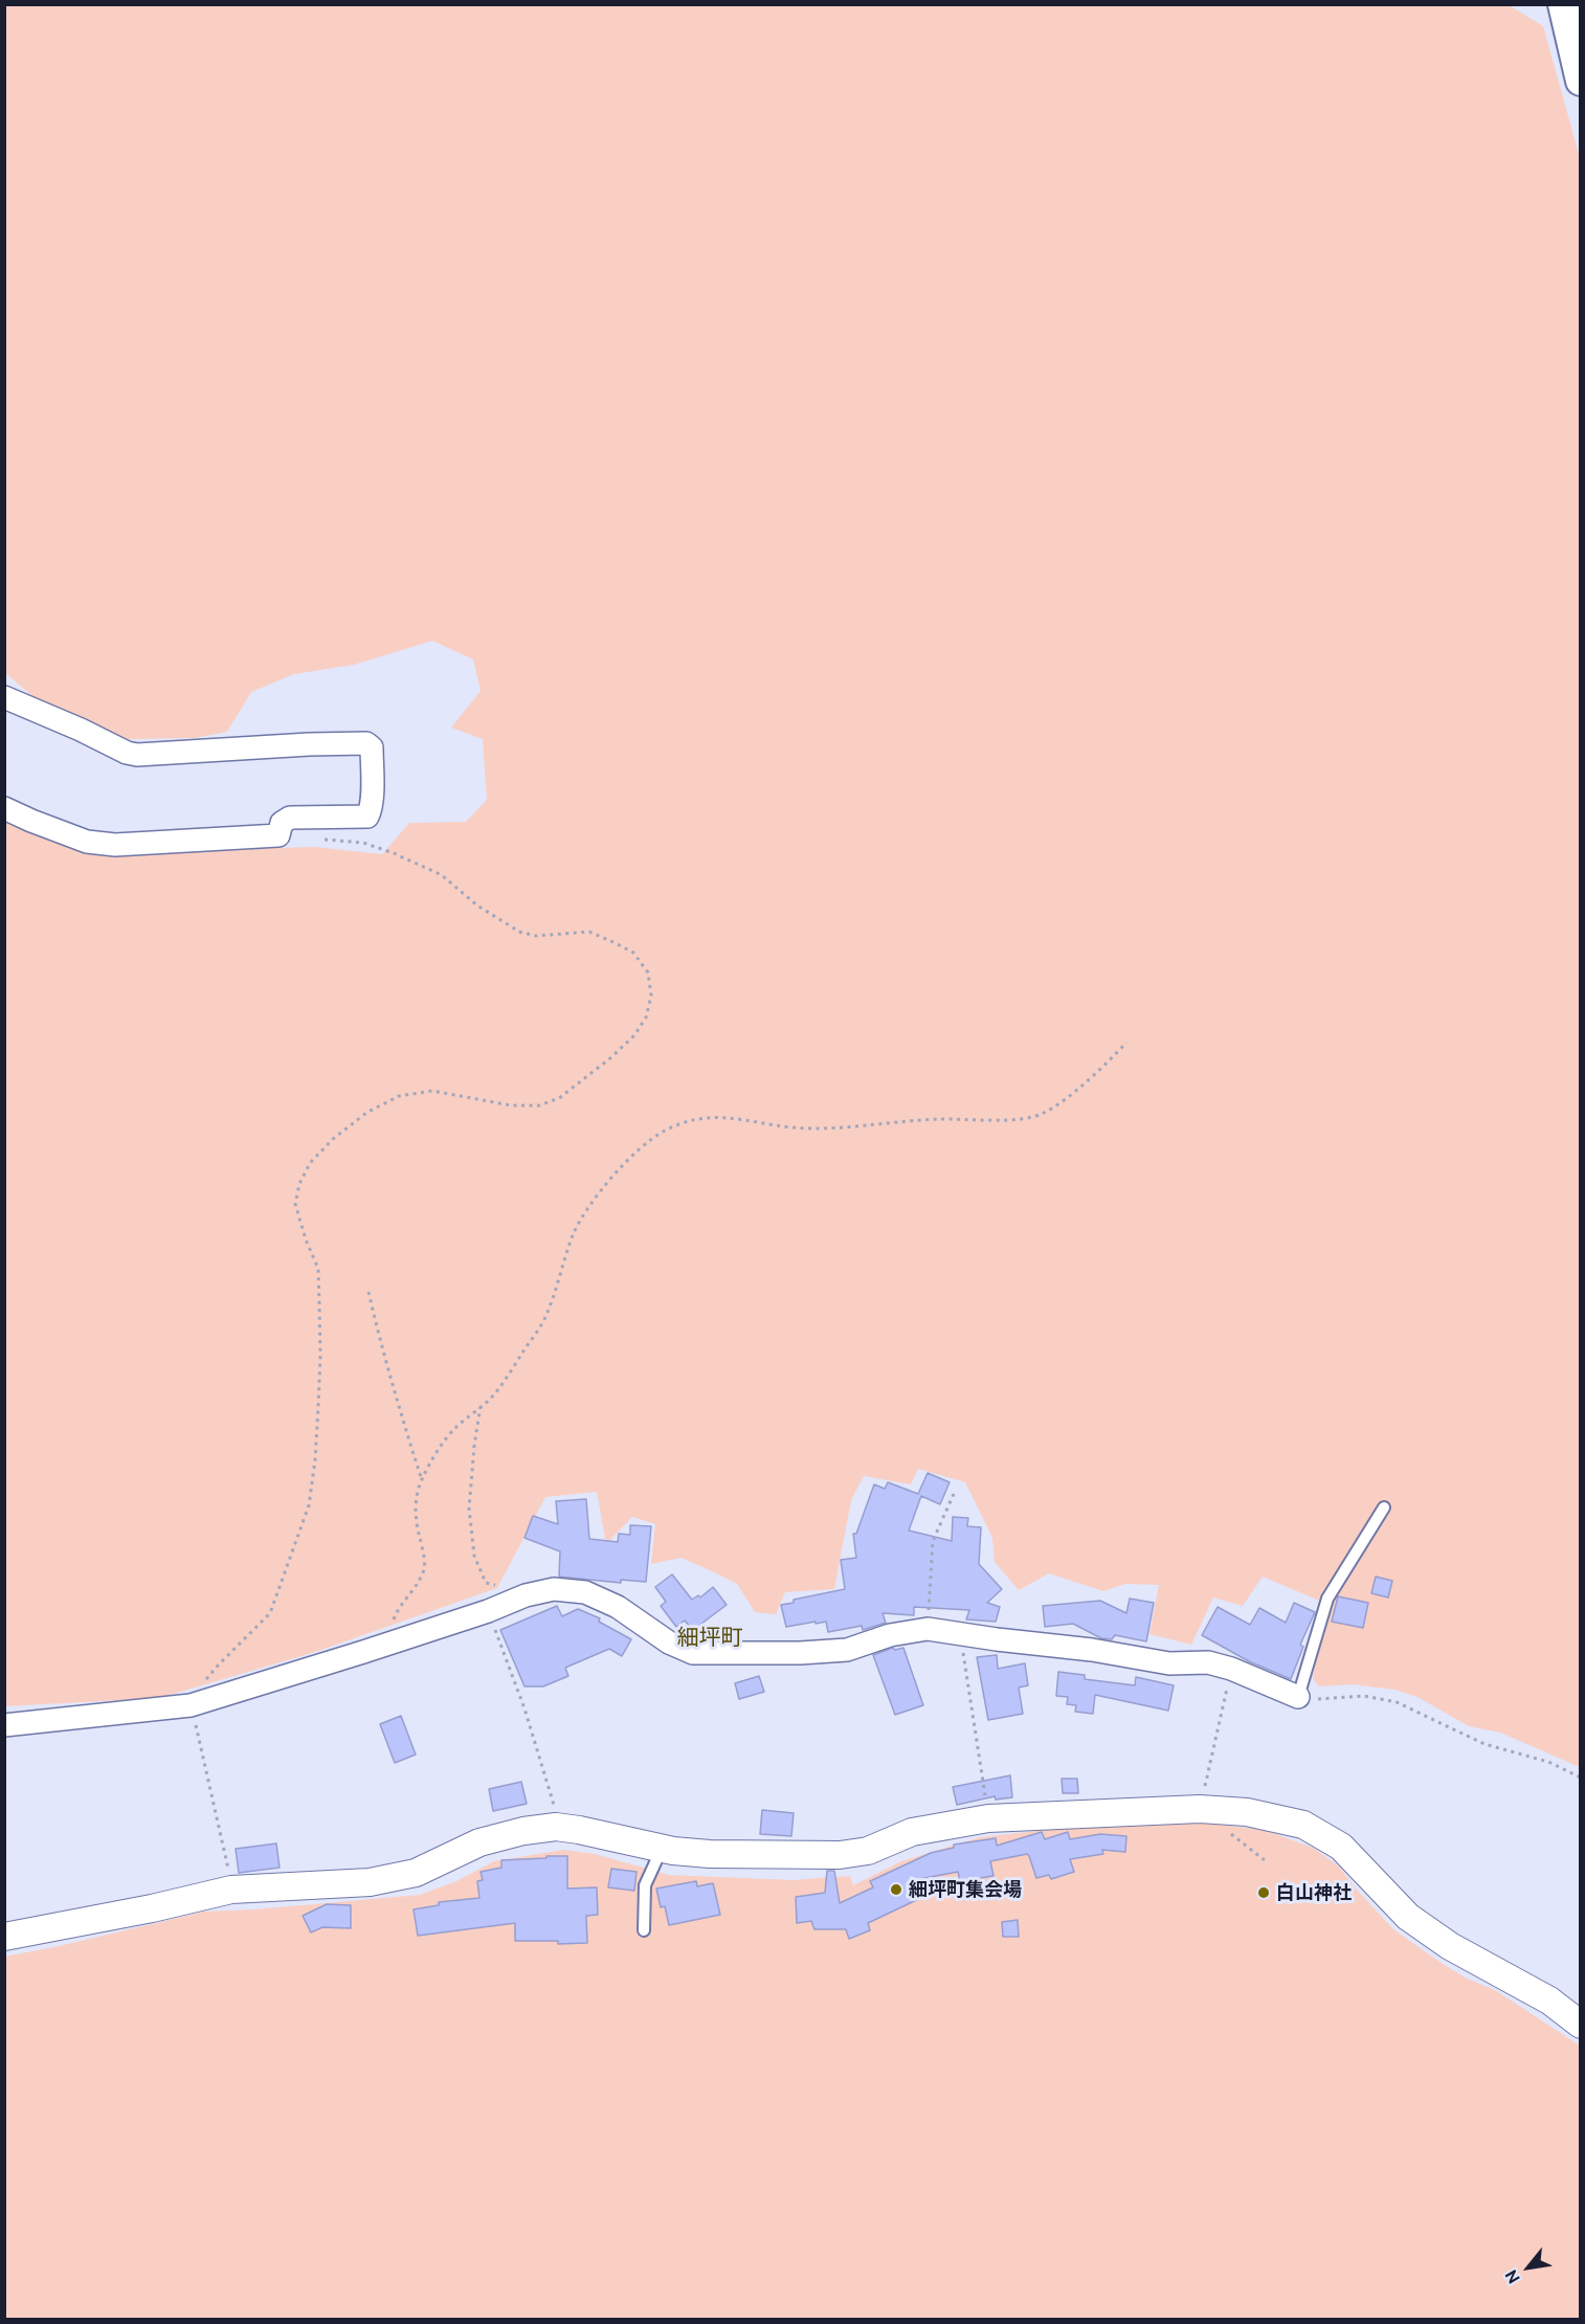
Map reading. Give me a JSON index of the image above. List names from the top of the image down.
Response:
{
  "districts": ["細坪町"],
  "places": ["細坪町集会場", "白山神社"],
  "north": "bottom left"
}
